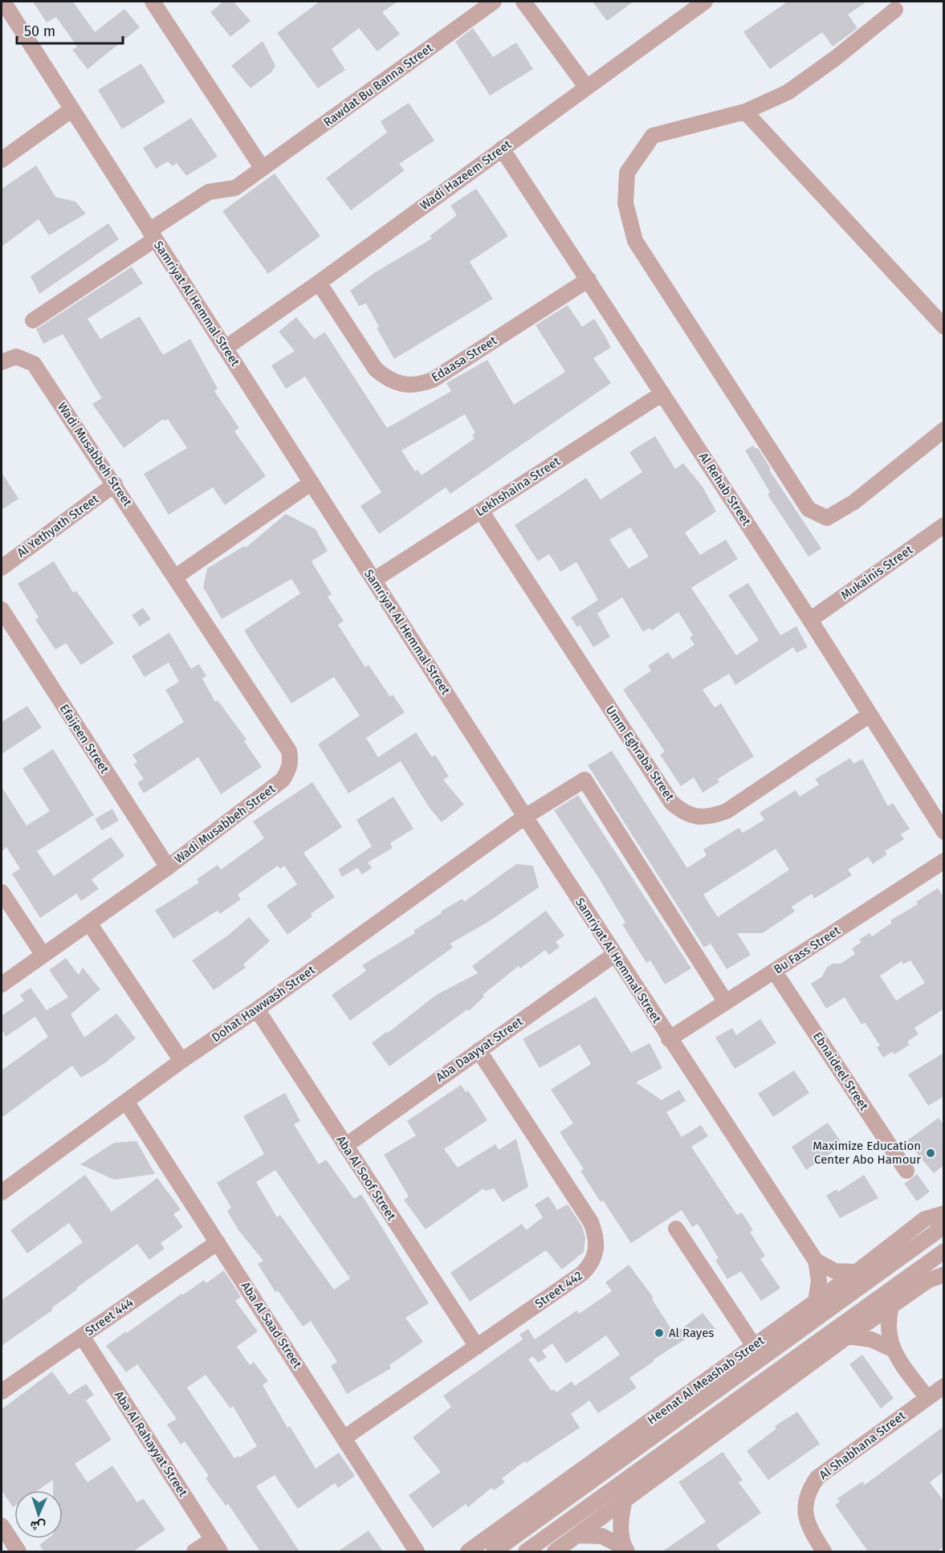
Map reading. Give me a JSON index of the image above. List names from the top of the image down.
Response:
{
  "streets": {
    "street": [
      "Rawdat Bu Banna Street",
      "Wadi Hazeem Street",
      "Samriyat Al Hemmal Street",
      "Edaasa Street",
      "Wadi Musabbeh Street",
      "Lekhshaina Street",
      "Al Rehab Street",
      "Al Yethyath Street",
      "Mukainis Street",
      "Efaijeen Street",
      "Umm Eghraba Street",
      "Bu Fass Street",
      "Dohat Hawwash Street",
      "Aba Daayyat Street",
      "Ebnaideel Street",
      "Aba Al Soof Street",
      "Street 442",
      "Street 444",
      "Aba Al Saad Street",
      "Heenat Al Meashab Street",
      "Aba Al Rahayyat Street",
      "Al Shabhana Street"
    ]
  },
  "crossings": [
    ["Rawdat Bu Banna Street", "Samriyat Al Hemmal Street"],
    ["Wadi Hazeem Street", "Samriyat Al Hemmal Street"],
    ["Wadi Hazeem Street", "Edaasa Street"],
    ["Wadi Hazeem Street", "Al Rehab Street"],
    ["Samriyat Al Hemmal Street", "Lekhshaina Street"],
    ["Samriyat Al Hemmal Street", "Bu Fass Street"],
    ["Samriyat Al Hemmal Street", "Dohat Hawwash Street"],
    ["Samriyat Al Hemmal Street", "Aba Daayyat Street"],
    ["Samriyat Al Hemmal Street", "Heenat Al Meashab Street"],
    ["Edaasa Street", "Al Rehab Street"],
    ["Wadi Musabbeh Street", "Al Yethyath Street"],
    ["Wadi Musabbeh Street", "Efaijeen Street"],
    ["Lekhshaina Street", "Al Rehab Street"],
    ["Lekhshaina Street", "Umm Eghraba Street"],
    ["Al Rehab Street", "Mukainis Street"],
    ["Al Rehab Street", "Umm Eghraba Street"],
    ["Bu Fass Street", "Dohat Hawwash Street"],
    ["Bu Fass Street", "Ebnaideel Street"],
    ["Dohat Hawwash Street", "Aba Al Soof Street"],
    ["Dohat Hawwash Street", "Aba Al Saad Street"],
    ["Aba Daayyat Street", "Aba Al Soof Street"],
    ["Aba Daayyat Street", "Street 442"],
    ["Aba Al Soof Street", "Street 442"],
    ["Street 442", "Aba Al Saad Street"],
    ["Street 444", "Aba Al Saad Street"],
    ["Street 444", "Aba Al Rahayyat Street"]
  ],
  "places": ["Maximize Education Center Abo Hamour", "Al Rayes"],
  "scale_bar": "50 m",
  "north": "bottom"
}
